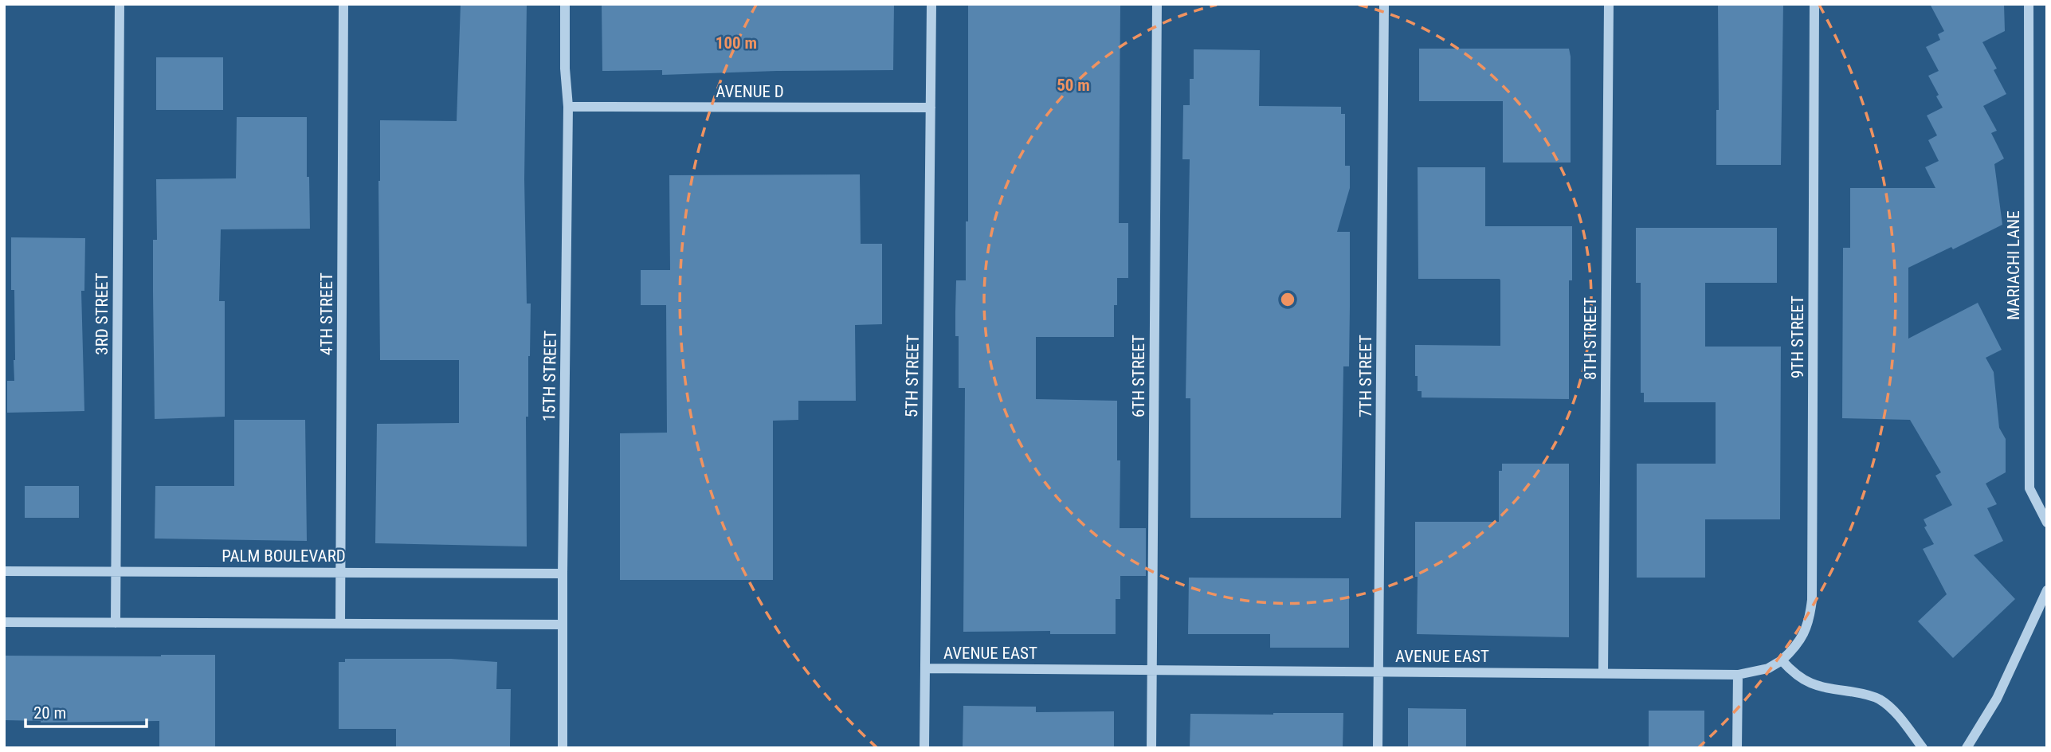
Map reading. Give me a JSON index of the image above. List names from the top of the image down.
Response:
{
  "streets": {
    "lane": [
      "AVENUE D",
      "MARIACHI LANE",
      "3RD STREET",
      "4TH STREET",
      "9TH STREET",
      "8TH STREET",
      "15TH STREET",
      "5TH STREET",
      "6TH STREET",
      "7TH STREET",
      "PALM BOULEVARD",
      "AVENUE EAST"
    ]
  },
  "crossings": [
    ["AVENUE D", "15TH STREET"],
    ["AVENUE D", "5TH STREET"],
    ["3RD STREET", "PALM BOULEVARD"],
    ["4TH STREET", "PALM BOULEVARD"],
    ["9TH STREET", "AVENUE EAST"],
    ["8TH STREET", "AVENUE EAST"],
    ["15TH STREET", "PALM BOULEVARD"],
    ["5TH STREET", "AVENUE EAST"],
    ["6TH STREET", "AVENUE EAST"],
    ["7TH STREET", "AVENUE EAST"]
  ],
  "scale_bar": "20 m",
  "rings": ["100 m", "50 m"]
}
